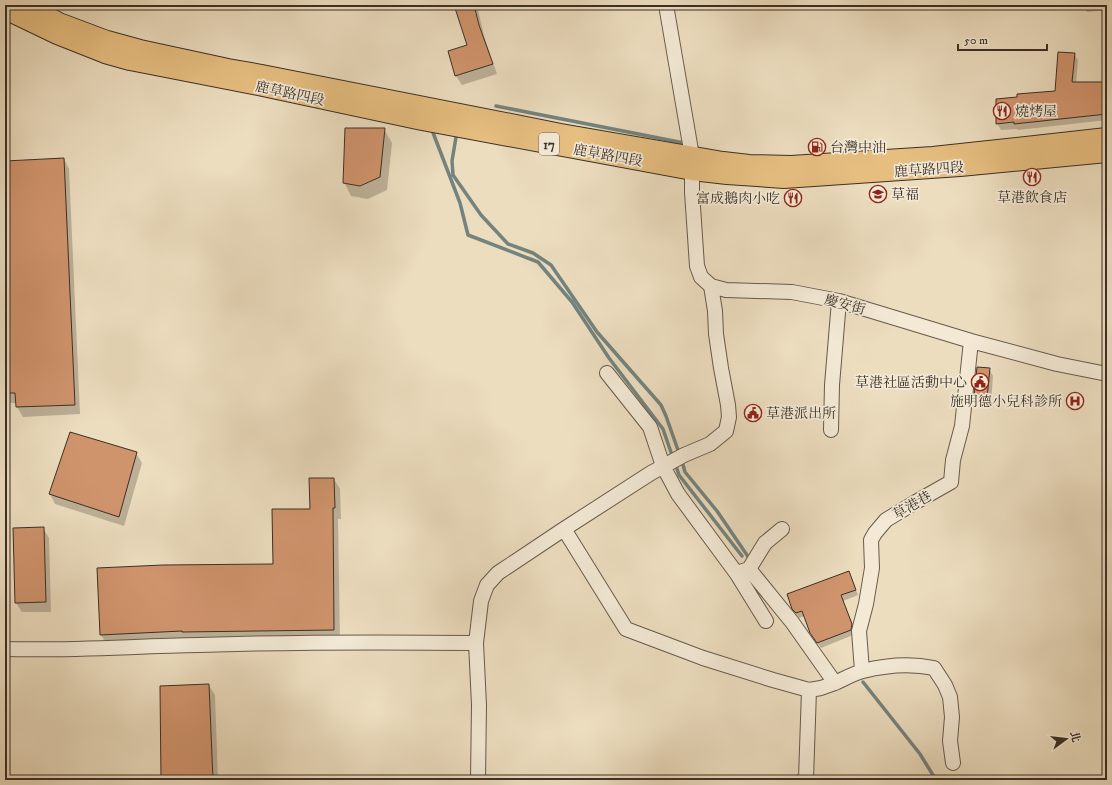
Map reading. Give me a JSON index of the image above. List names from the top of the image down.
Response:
{
  "streets": {
    "main road": ["鹿草路四段", "17"],
    "street": ["慶安街", "草港巷"]
  },
  "crossings": [
    ["慶安街", "草港巷"]
  ],
  "places": {
    "restaurant": ["燒烤屋", "草港飲食店", "富成鵝肉小吃"],
    "fuel station": ["台灣中油"],
    "school or university": ["草福"],
    "public building": ["草港社區活動中心", "草港派出所"],
    "hospital": ["施明德小兒科診所"]
  },
  "scale_bar": "50 m",
  "north": "right"
}
